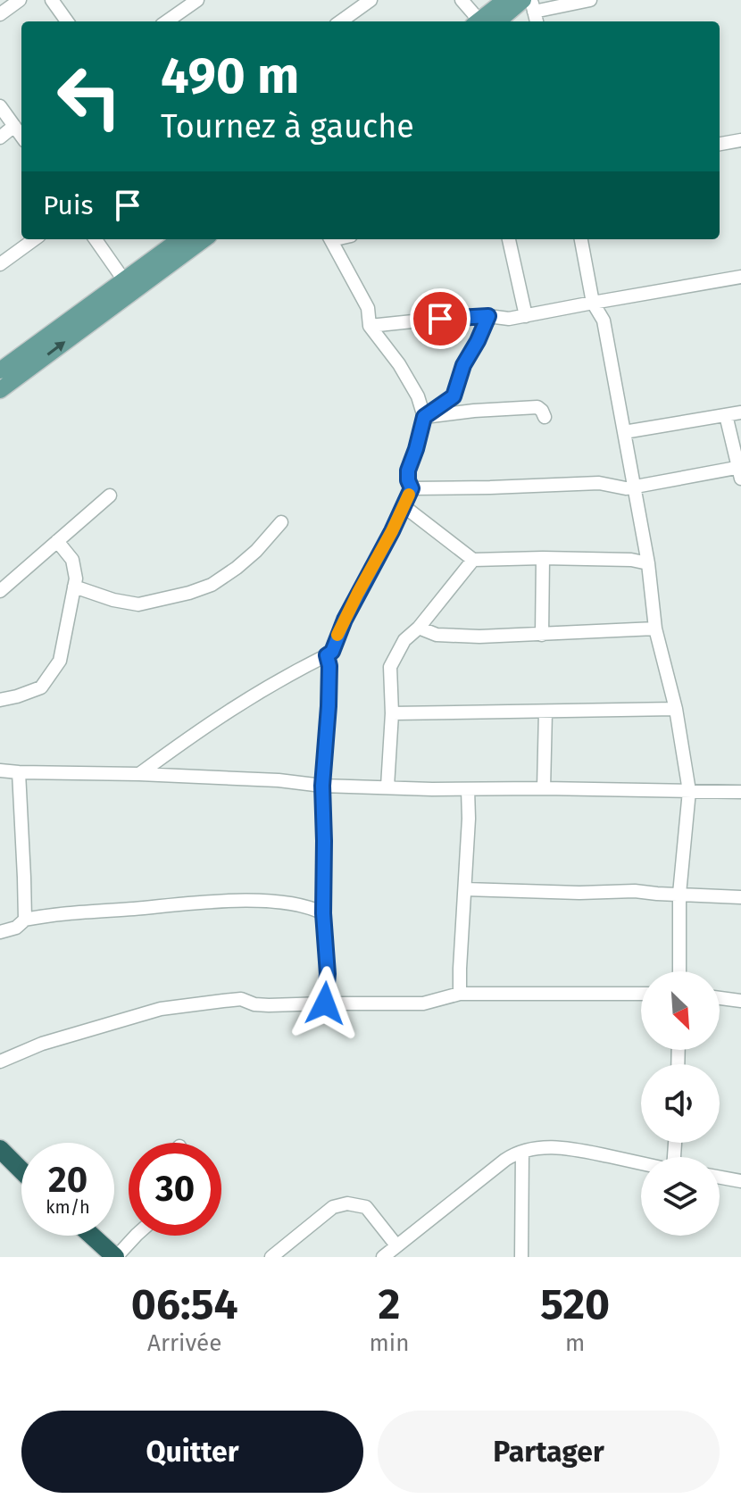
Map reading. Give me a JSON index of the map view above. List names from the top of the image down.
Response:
{
  "north": "bottom right",
  "page": {
    "turn": ["490 m", "Tournez à gauche"],
    "then": "Puis",
    "speed": "20 km/h",
    "limit": "30",
    "eta": [
      "06:54",
      "Arrivée",
      "2",
      "min",
      "520",
      "m"
    ],
    "buttons": ["Quitter", "Partager"]
  }
}
